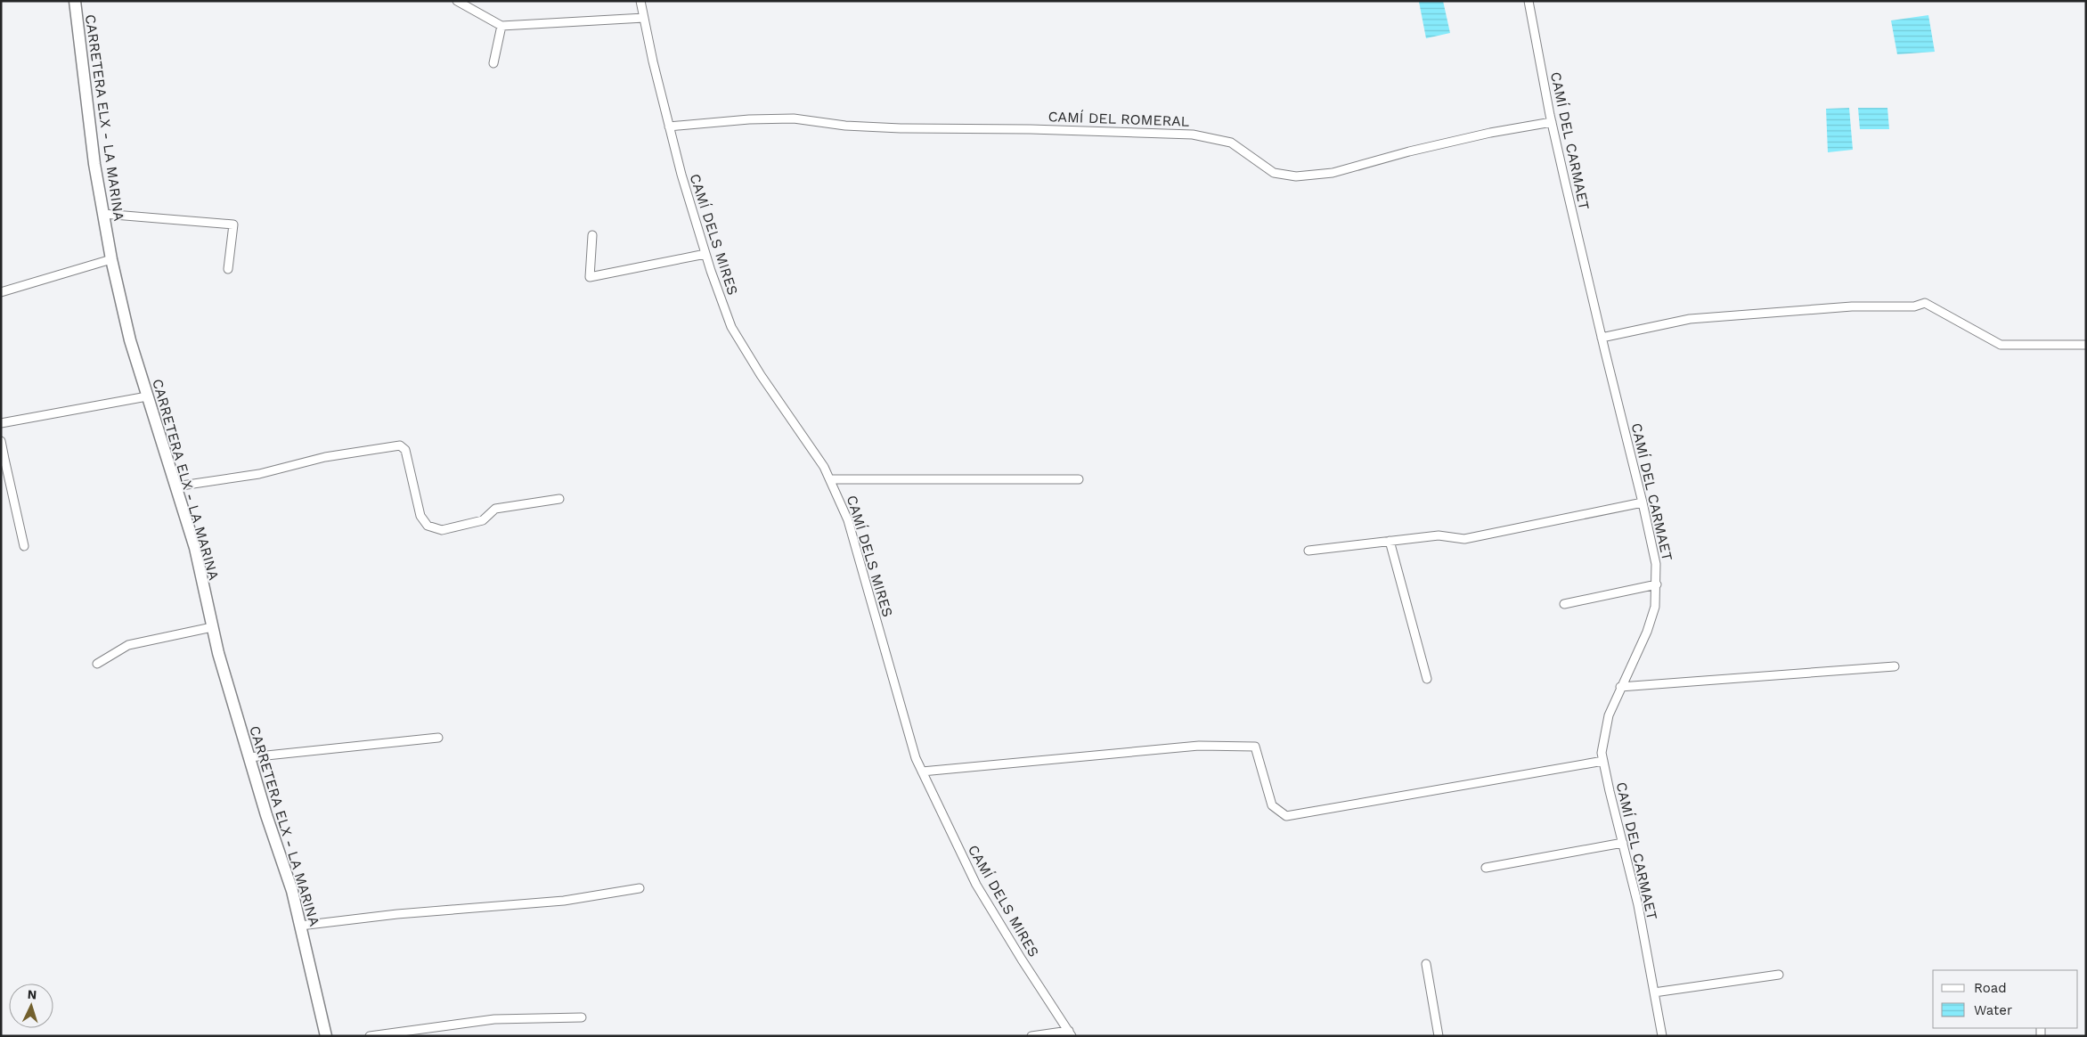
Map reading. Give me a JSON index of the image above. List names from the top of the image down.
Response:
{
  "streets": {
    "main road": ["CARRETERA ELX - LA MARINA"],
    "street": ["CAMÍ DEL ROMERAL", "CAMÍ DEL CARMAET", "CAMÍ DELS MIRES"]
  },
  "crossings": [
    ["CAMÍ DEL ROMERAL", "CAMÍ DEL CARMAET"],
    ["CAMÍ DEL ROMERAL", "CAMÍ DELS MIRES"]
  ],
  "legend": ["Road", "Water"],
  "north": "top"
}
